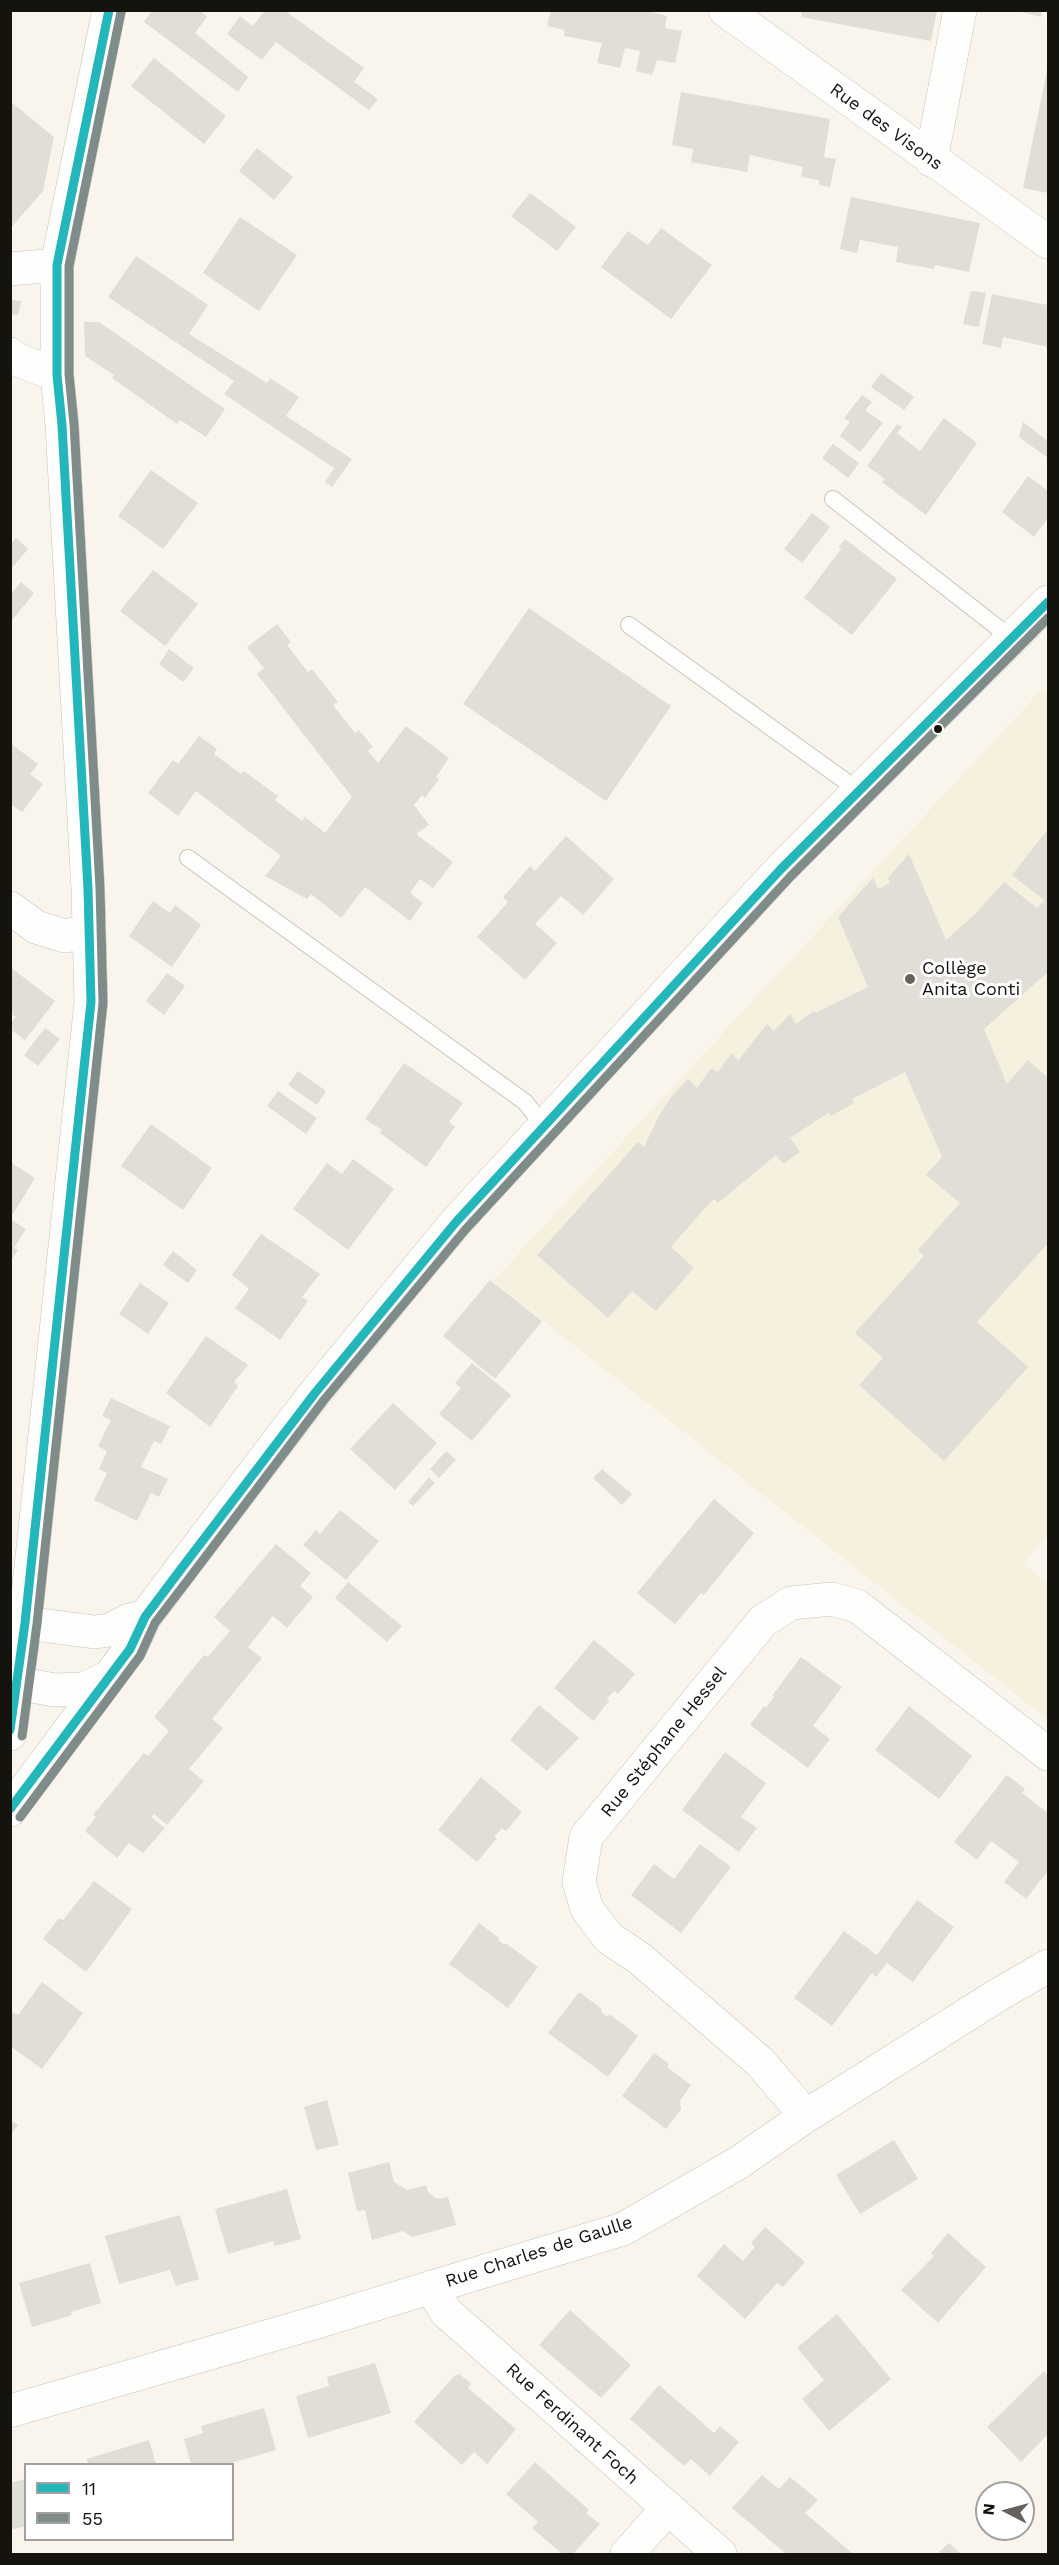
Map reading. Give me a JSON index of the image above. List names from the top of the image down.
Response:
{
  "streets": {
    "street": [
      "Rue des Visons",
      "Rue Stéphane Hessel",
      "Rue Charles de Gaulle",
      "Rue Ferdinant Foch"
    ]
  },
  "crossings": [
    ["Rue Stéphane Hessel", "Rue Charles de Gaulle"],
    ["Rue Charles de Gaulle", "Rue Ferdinant Foch"]
  ],
  "places": ["Collège Anita Conti"],
  "lines": ["transit line 11", "transit line 55"],
  "legend": ["11", "55"],
  "north": "left"
}
